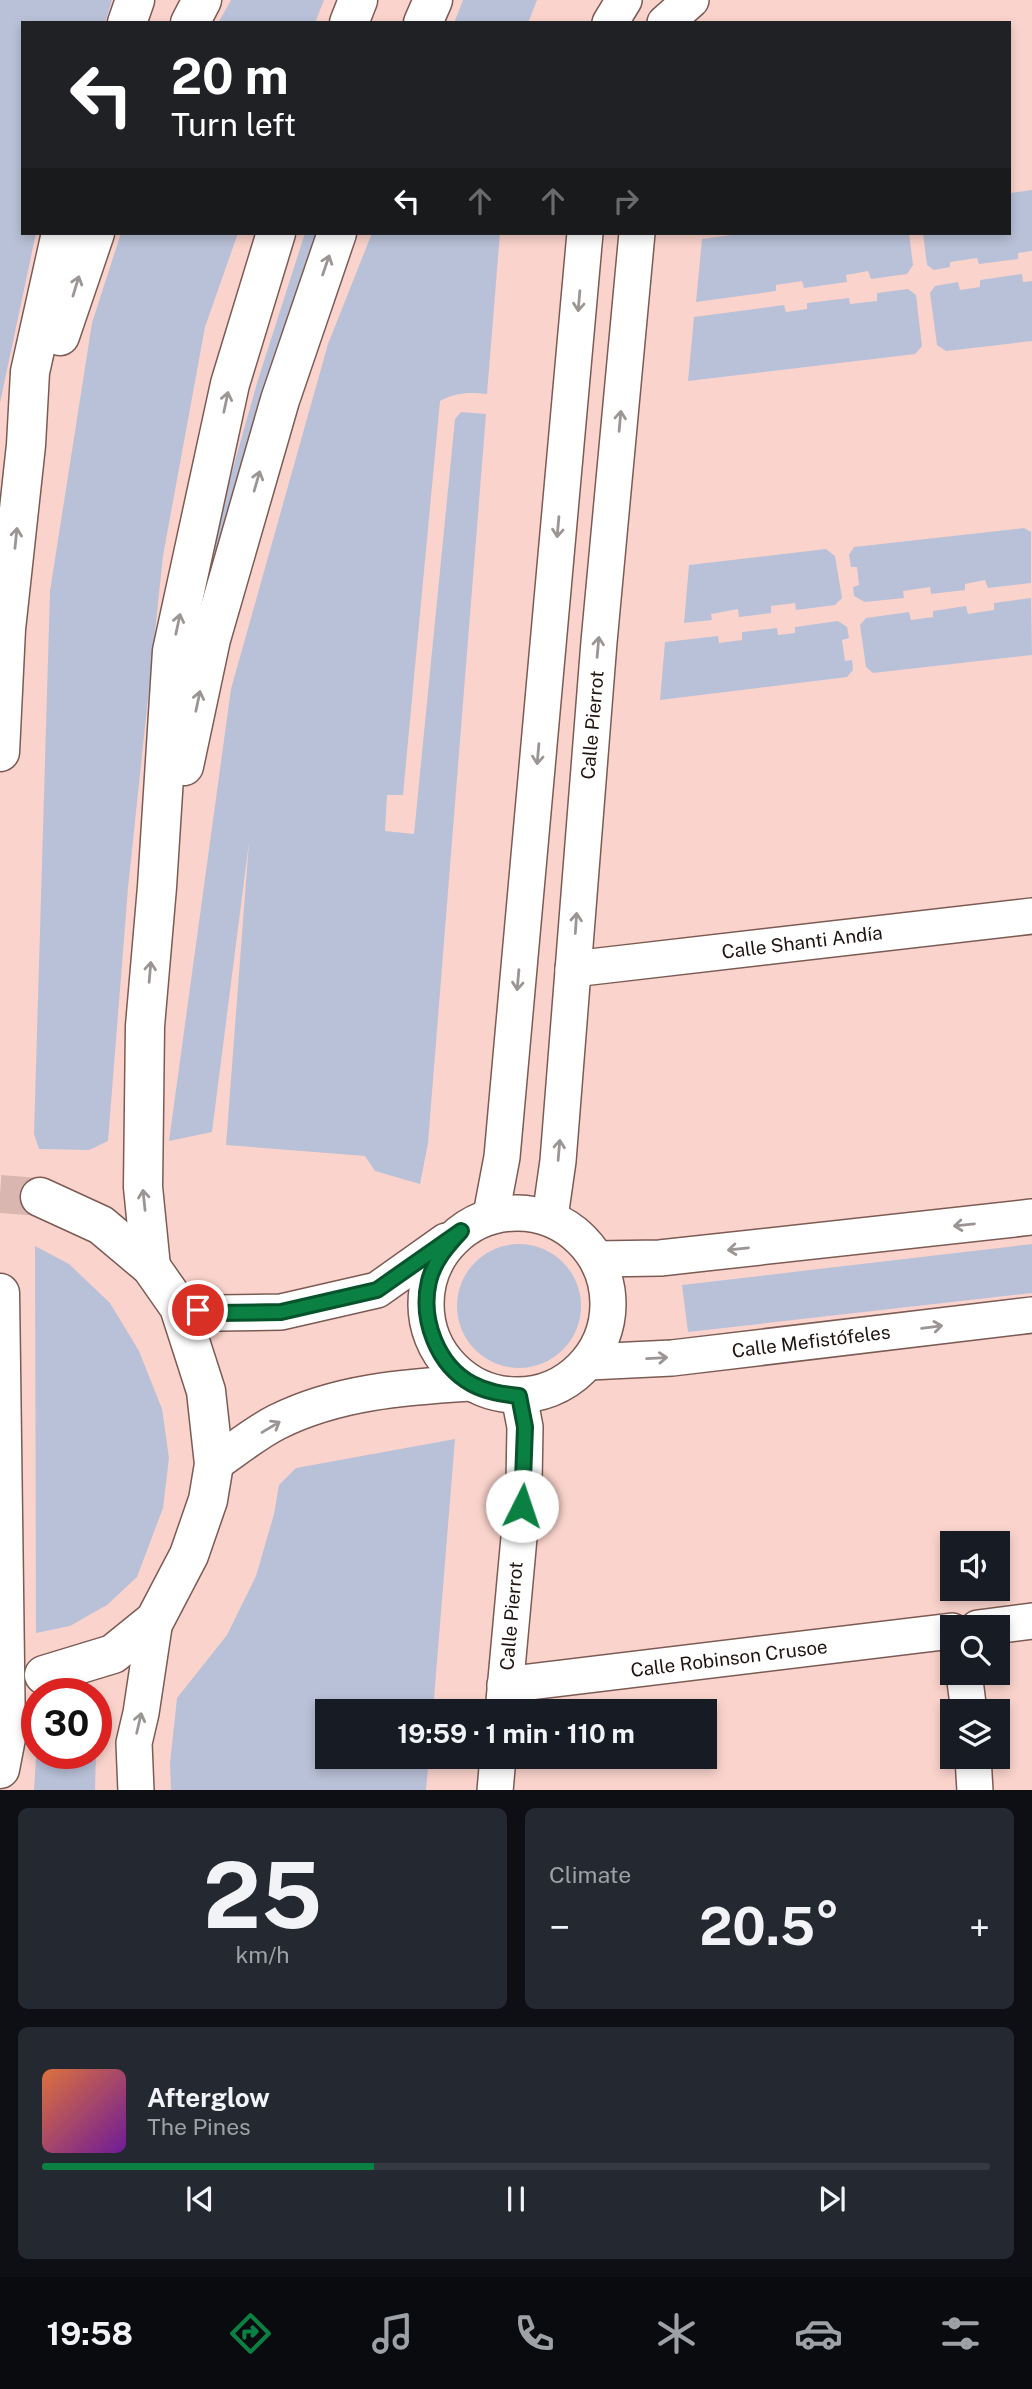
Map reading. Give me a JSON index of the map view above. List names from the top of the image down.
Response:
{
  "streets": {
    "street": [
      "Calle Pierrot",
      "Calle Shanti Andía",
      "Calle Mefistófeles",
      "Calle Robinson Crusoe"
    ]
  },
  "crossings": [
    ["Calle Pierrot", "Calle Shanti Andía"],
    ["Calle Pierrot", "Calle Mefistófeles"],
    ["Calle Pierrot", "Calle Robinson Crusoe"]
  ],
  "page": {
    "turn": ["20 m", "Turn left"],
    "limit": "30",
    "trip": "19:59 · 1 min · 110 m",
    "tile": [
      ["25", "km/h"],
      "Climate"
    ],
    "heat": ["−", "20.5°", "+"],
    "song": ["Afterglow", "The Pines"],
    "tabs": "19:58"
  }
}
